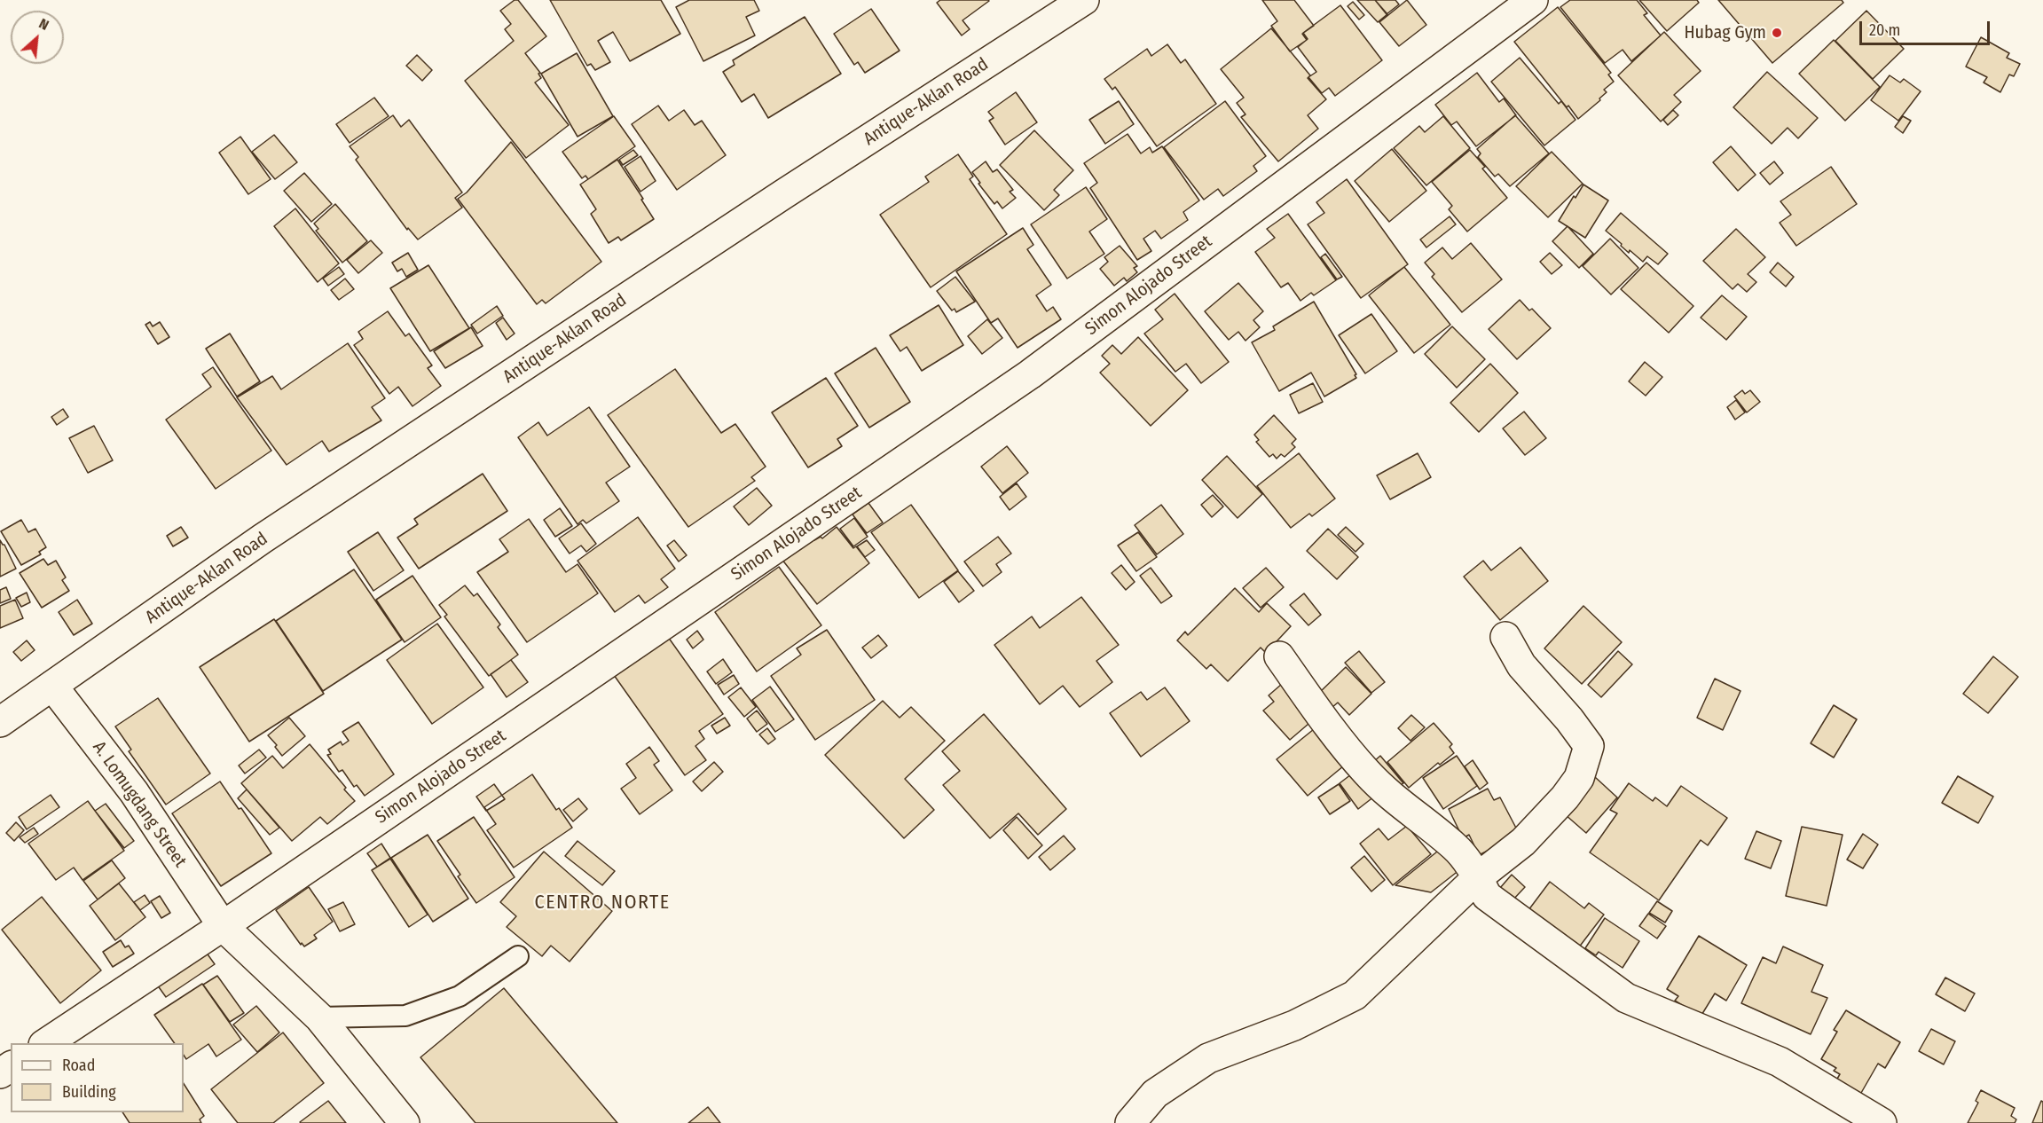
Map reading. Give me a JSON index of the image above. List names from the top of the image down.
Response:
{
  "streets": {
    "street": ["Antique-Aklan Road", "Simon Alojado Street", "A. Lomugdang Street"]
  },
  "crossings": [
    ["Antique-Aklan Road", "A. Lomugdang Street"],
    ["Simon Alojado Street", "A. Lomugdang Street"]
  ],
  "districts": ["CENTRO NORTE"],
  "places": ["Hubag Gym"],
  "legend": ["Road", "Building"],
  "scale_bar": "20 m",
  "north": "top right"
}
